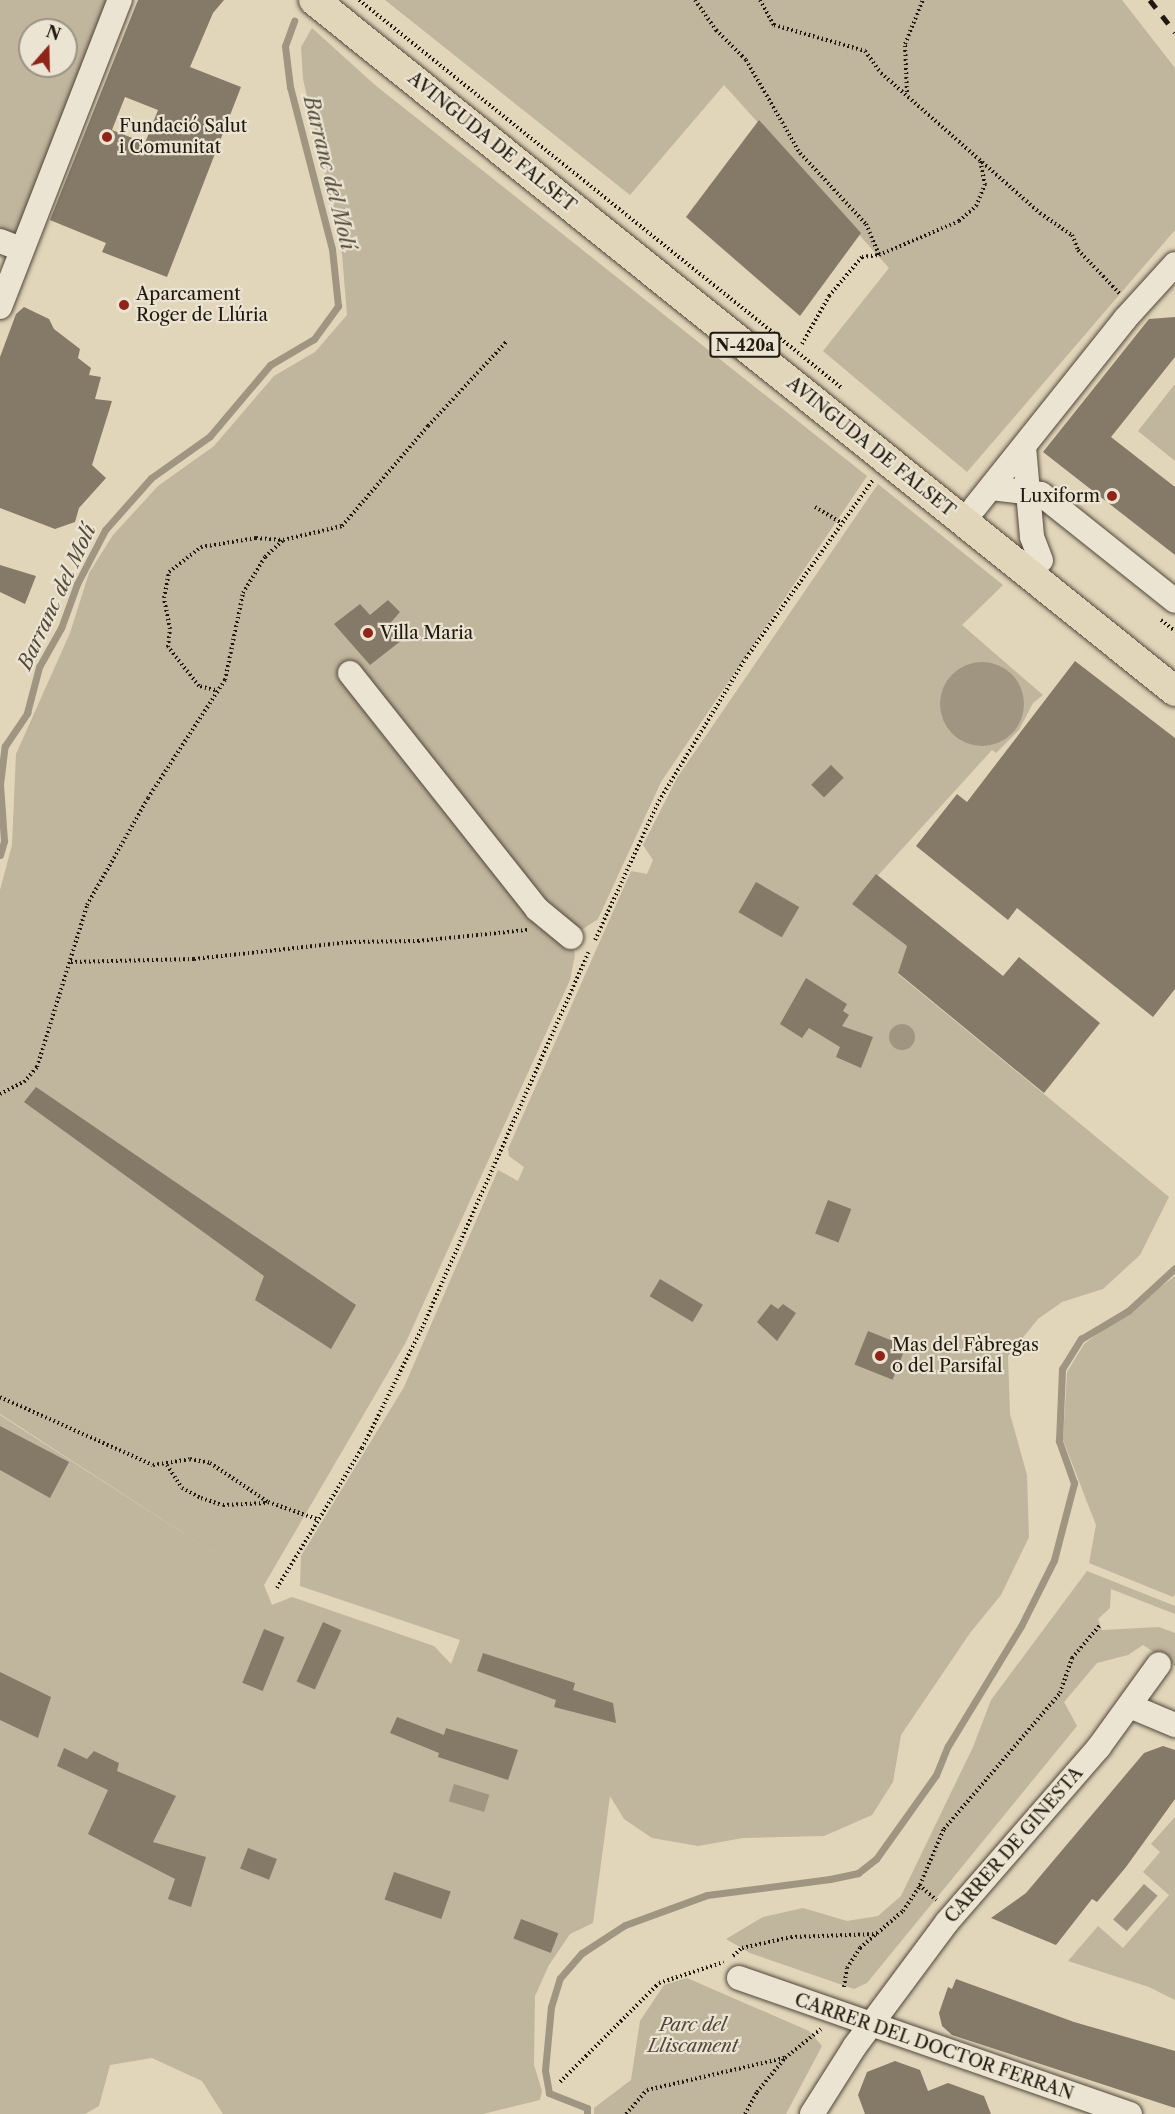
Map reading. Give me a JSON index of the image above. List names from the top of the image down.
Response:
{
  "streets": {
    "main road": ["AVINGUDA DE FALSET", "N-420a"],
    "street": ["CARRER DE GINESTA", "CARRER DEL DOCTOR FERRAN"]
  },
  "crossings": [
    ["CARRER DE GINESTA", "CARRER DEL DOCTOR FERRAN"]
  ],
  "water": ["Barranc del Molí"],
  "parks": ["Parc del Lliscament"],
  "places": [
    "Fundació Salut i Comunitat",
    "Aparcament Roger de Llúria",
    "Luxiform",
    "Villa Maria",
    "Mas del Fàbregas o del Parsifal"
  ],
  "north": "top"
}
